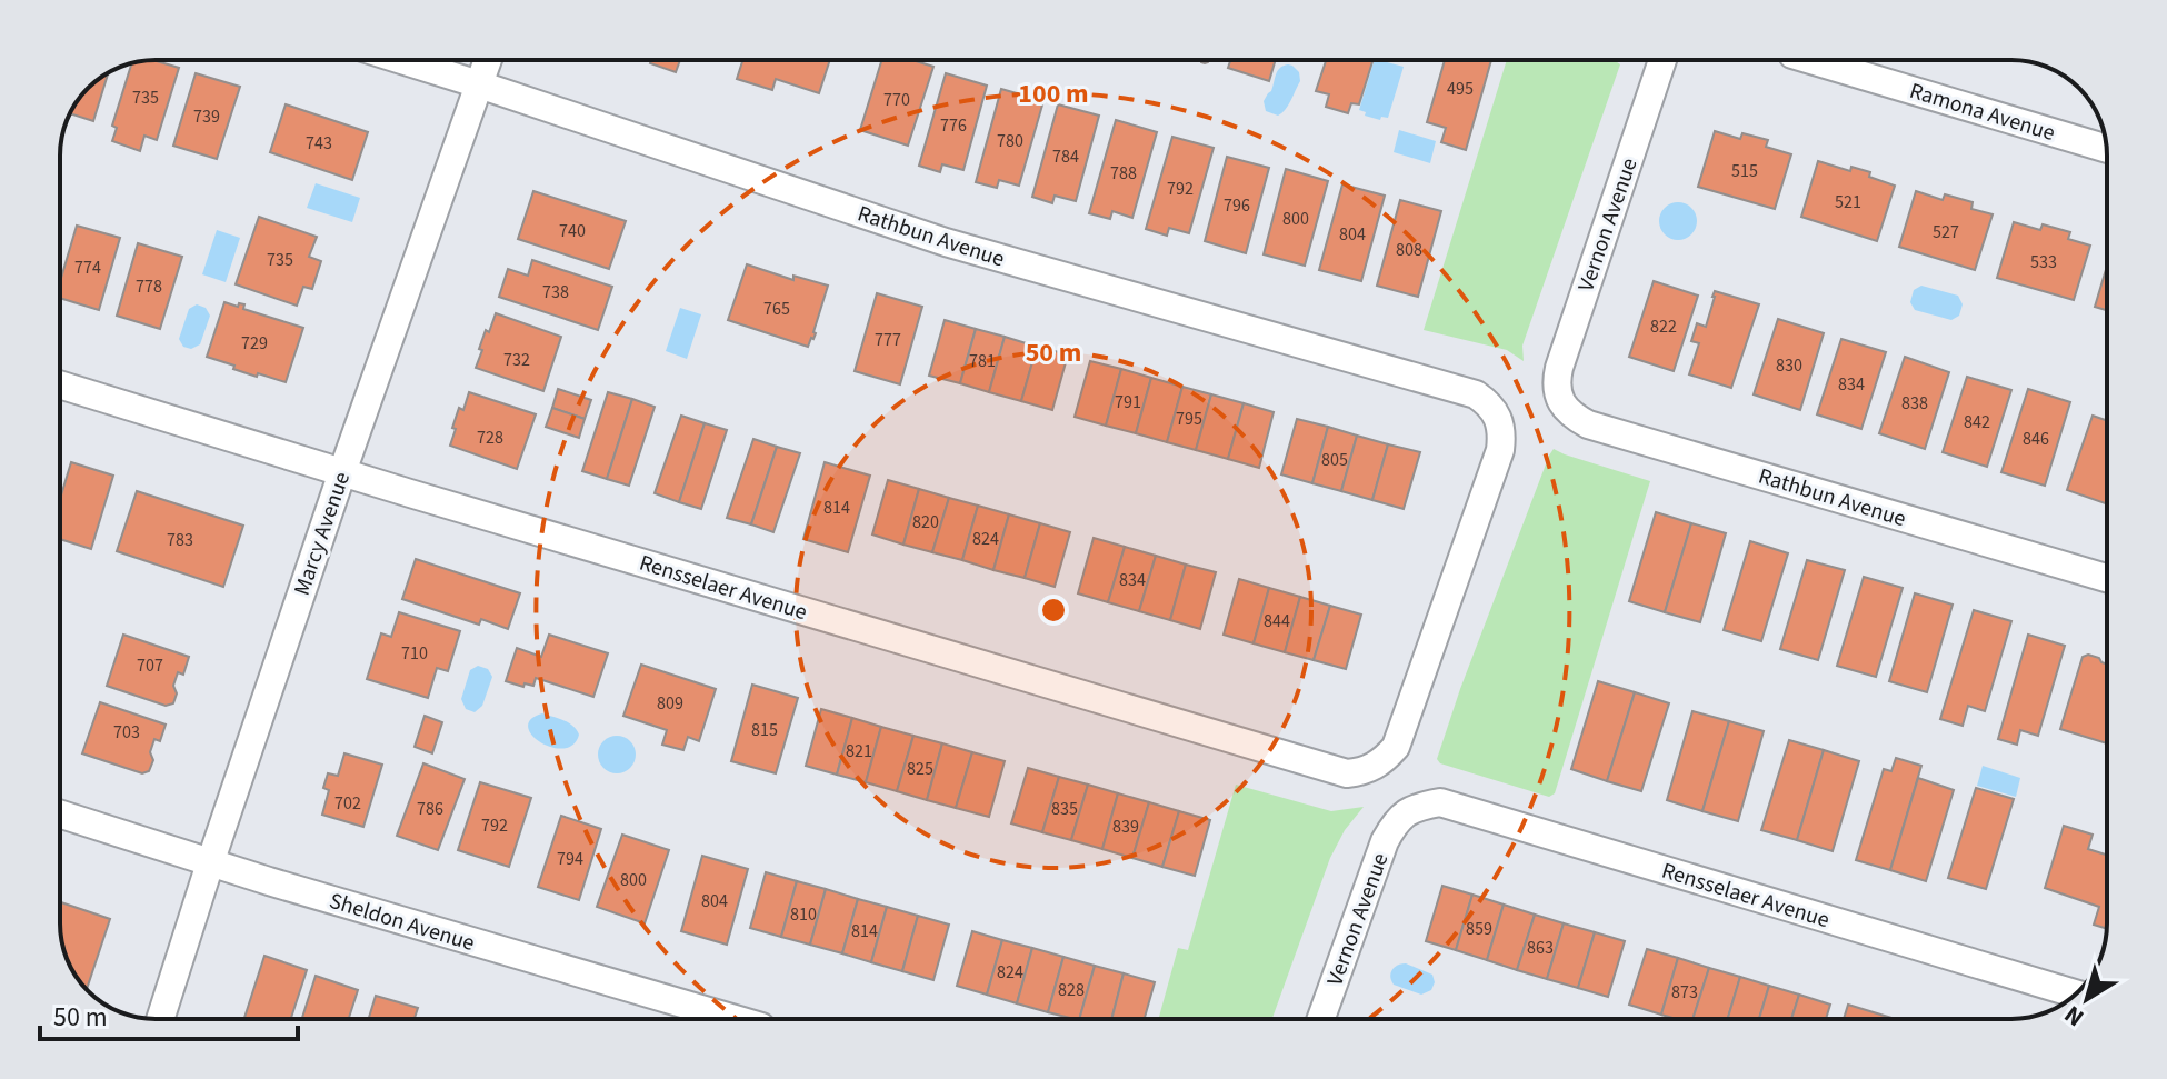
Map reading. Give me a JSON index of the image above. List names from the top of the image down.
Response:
{
  "streets": {
    "street": [
      "Ramona Avenue",
      "Vernon Avenue",
      "Rathbun Avenue",
      "Marcy Avenue",
      "Rensselaer Avenue",
      "Sheldon Avenue"
    ]
  },
  "crossings": [
    ["Vernon Avenue", "Rathbun Avenue"],
    ["Vernon Avenue", "Rensselaer Avenue"],
    ["Rathbun Avenue", "Marcy Avenue"],
    ["Rathbun Avenue", "Rensselaer Avenue"],
    ["Marcy Avenue", "Rensselaer Avenue"],
    ["Marcy Avenue", "Sheldon Avenue"]
  ],
  "house_numbers": [
    "495",
    "735",
    "770",
    "739",
    "776",
    "780",
    "743",
    "784",
    "515",
    "788",
    "792",
    "521",
    "796",
    "800",
    "740",
    "527",
    "804",
    "808",
    "735",
    "533",
    "774",
    "778",
    "738",
    "765",
    "822",
    "777",
    "729",
    "732",
    "781",
    "830",
    "834",
    "791",
    "838",
    "795",
    "842",
    "728",
    "846",
    "805",
    "814",
    "820",
    "824",
    "783",
    "834",
    "844",
    "710",
    "707",
    "809",
    "815",
    "703",
    "821",
    "825",
    "702",
    "786",
    "835",
    "792",
    "839",
    "794",
    "800",
    "804",
    "810",
    "859",
    "814",
    "863",
    "824",
    "828",
    "873"
  ],
  "scale_bar": "50 m",
  "north": "bottom left",
  "rings": ["100 m", "50 m"]
}
